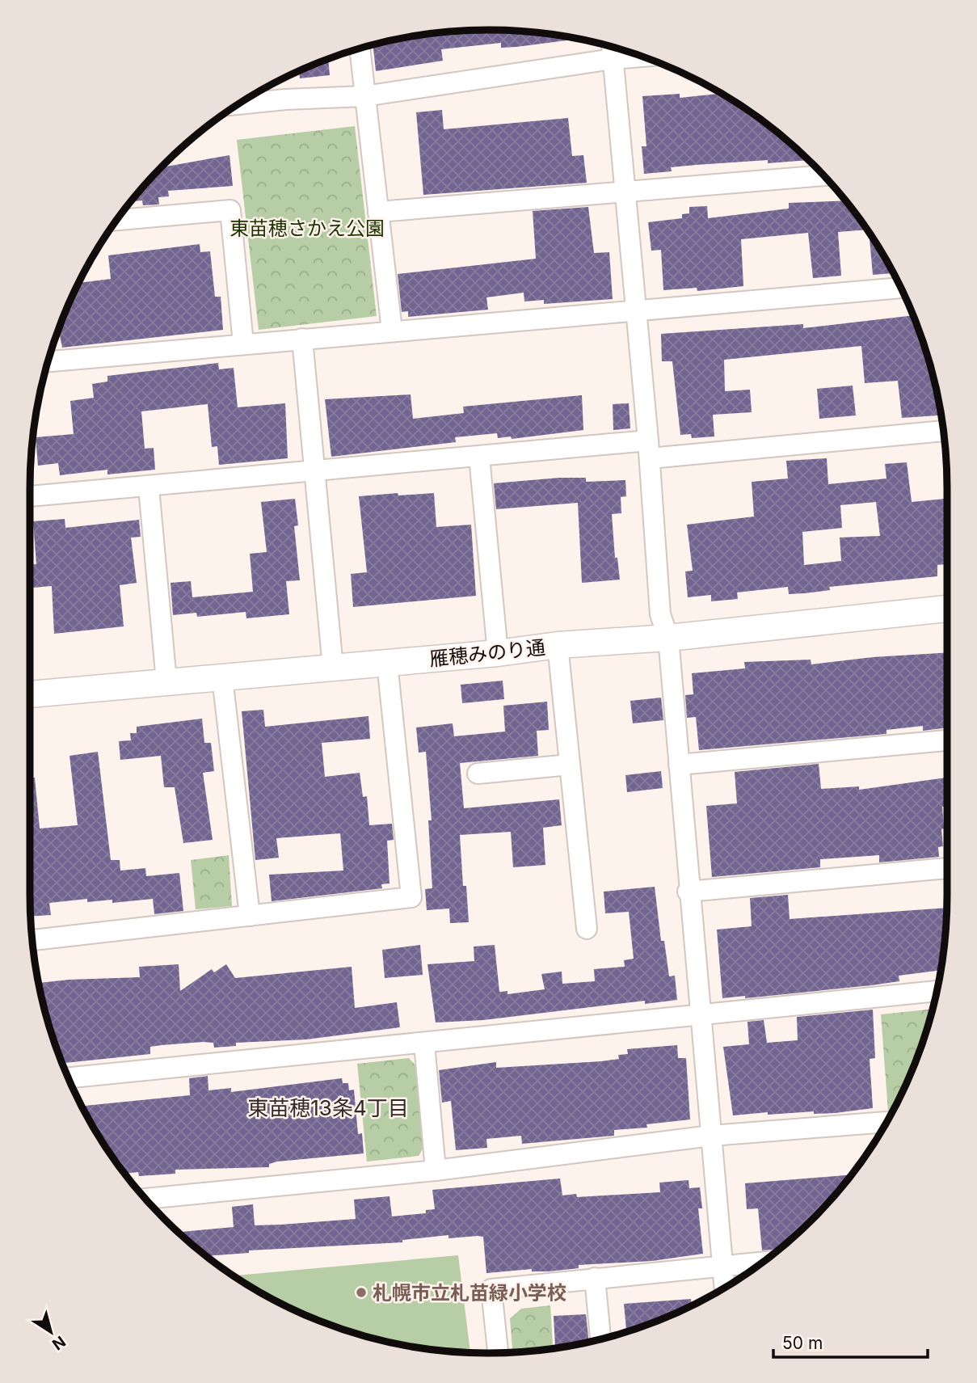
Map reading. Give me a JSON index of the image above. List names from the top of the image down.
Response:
{
  "streets": {
    "street": ["雁穂みのり通"]
  },
  "districts": ["東苗穂13条4丁目"],
  "parks": ["東苗穂さかえ公園"],
  "places": ["札幌市立札苗緑小学校"],
  "scale_bar": "50 m",
  "north": "bottom right"
}
